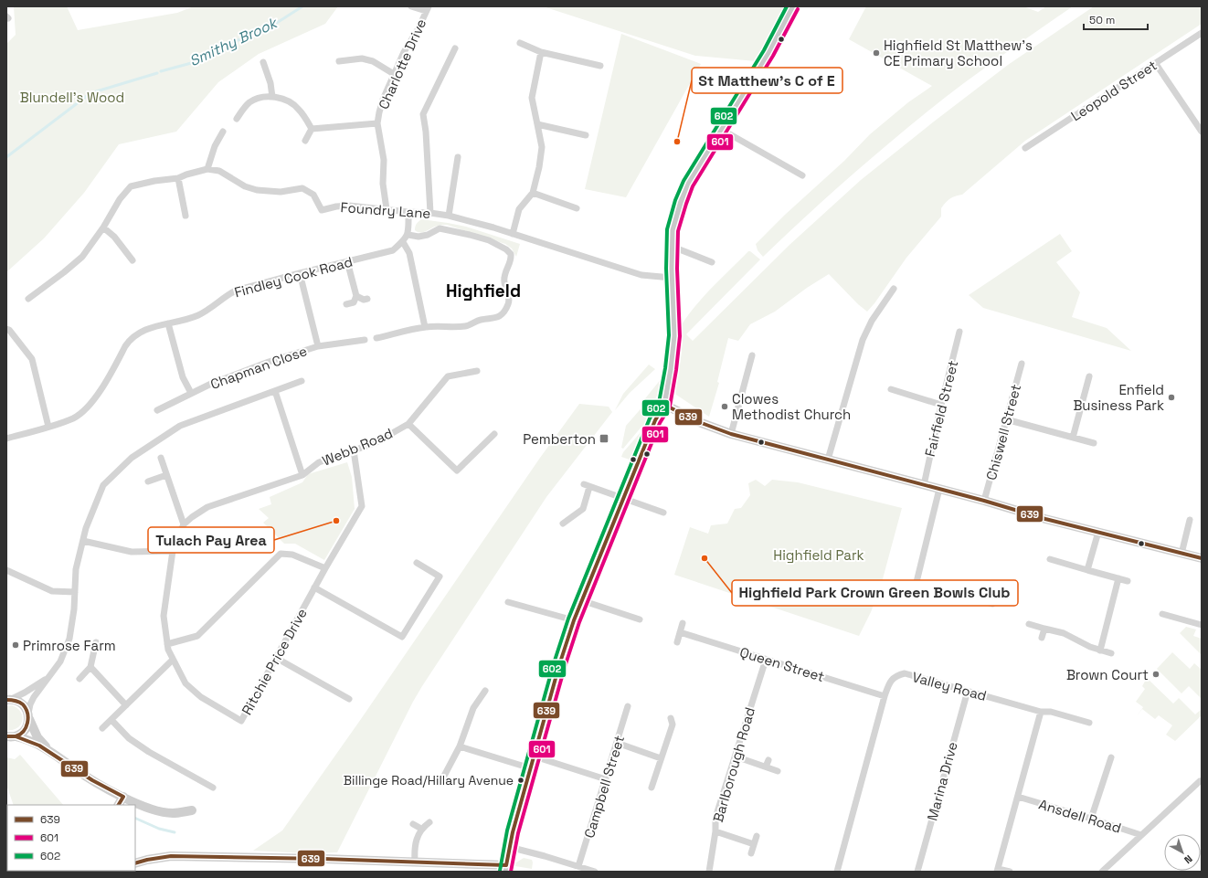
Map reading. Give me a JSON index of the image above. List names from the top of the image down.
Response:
{
  "streets": {
    "street": [
      "Charlotte Drive",
      "Leopold Street",
      "Foundry Lane",
      "Findley Cook Road",
      "Chapman Close",
      "Fairfield Street",
      "Chiswell Street",
      "Webb Road",
      "Ritchie Price Drive",
      "Queen Street",
      "Valley Road",
      "Barlborough Road",
      "Marina Drive",
      "Campbell Street",
      "Ansdell Road"
    ]
  },
  "crossings": [
    ["Charlotte Drive", "Foundry Lane"],
    ["Webb Road", "Ritchie Price Drive"],
    ["Queen Street", "Valley Road"],
    ["Queen Street", "Barlborough Road"],
    ["Valley Road", "Marina Drive"]
  ],
  "districts": ["Highfield"],
  "water": ["Smithy Brook"],
  "parks": ["Blundell's Wood", "Highfield Park"],
  "places": {
    "other": [
      "Highfield St Matthew's CE Primary School",
      "St Matthew's C of E",
      "Enfield Business Park",
      "Clowes Methodist Church",
      "Tulach Pay Area",
      "Highfield Park Crown Green Bowls Club",
      "Primrose Farm",
      "Brown Court",
      "Billinge Road/Hillary Avenue"
    ],
    "transit": ["Pemberton"]
  },
  "lines": ["transit line 602", "transit line 601", "transit line 639"],
  "legend": ["639", "601", "602"],
  "scale_bar": "50 m",
  "north": "bottom right"
}
